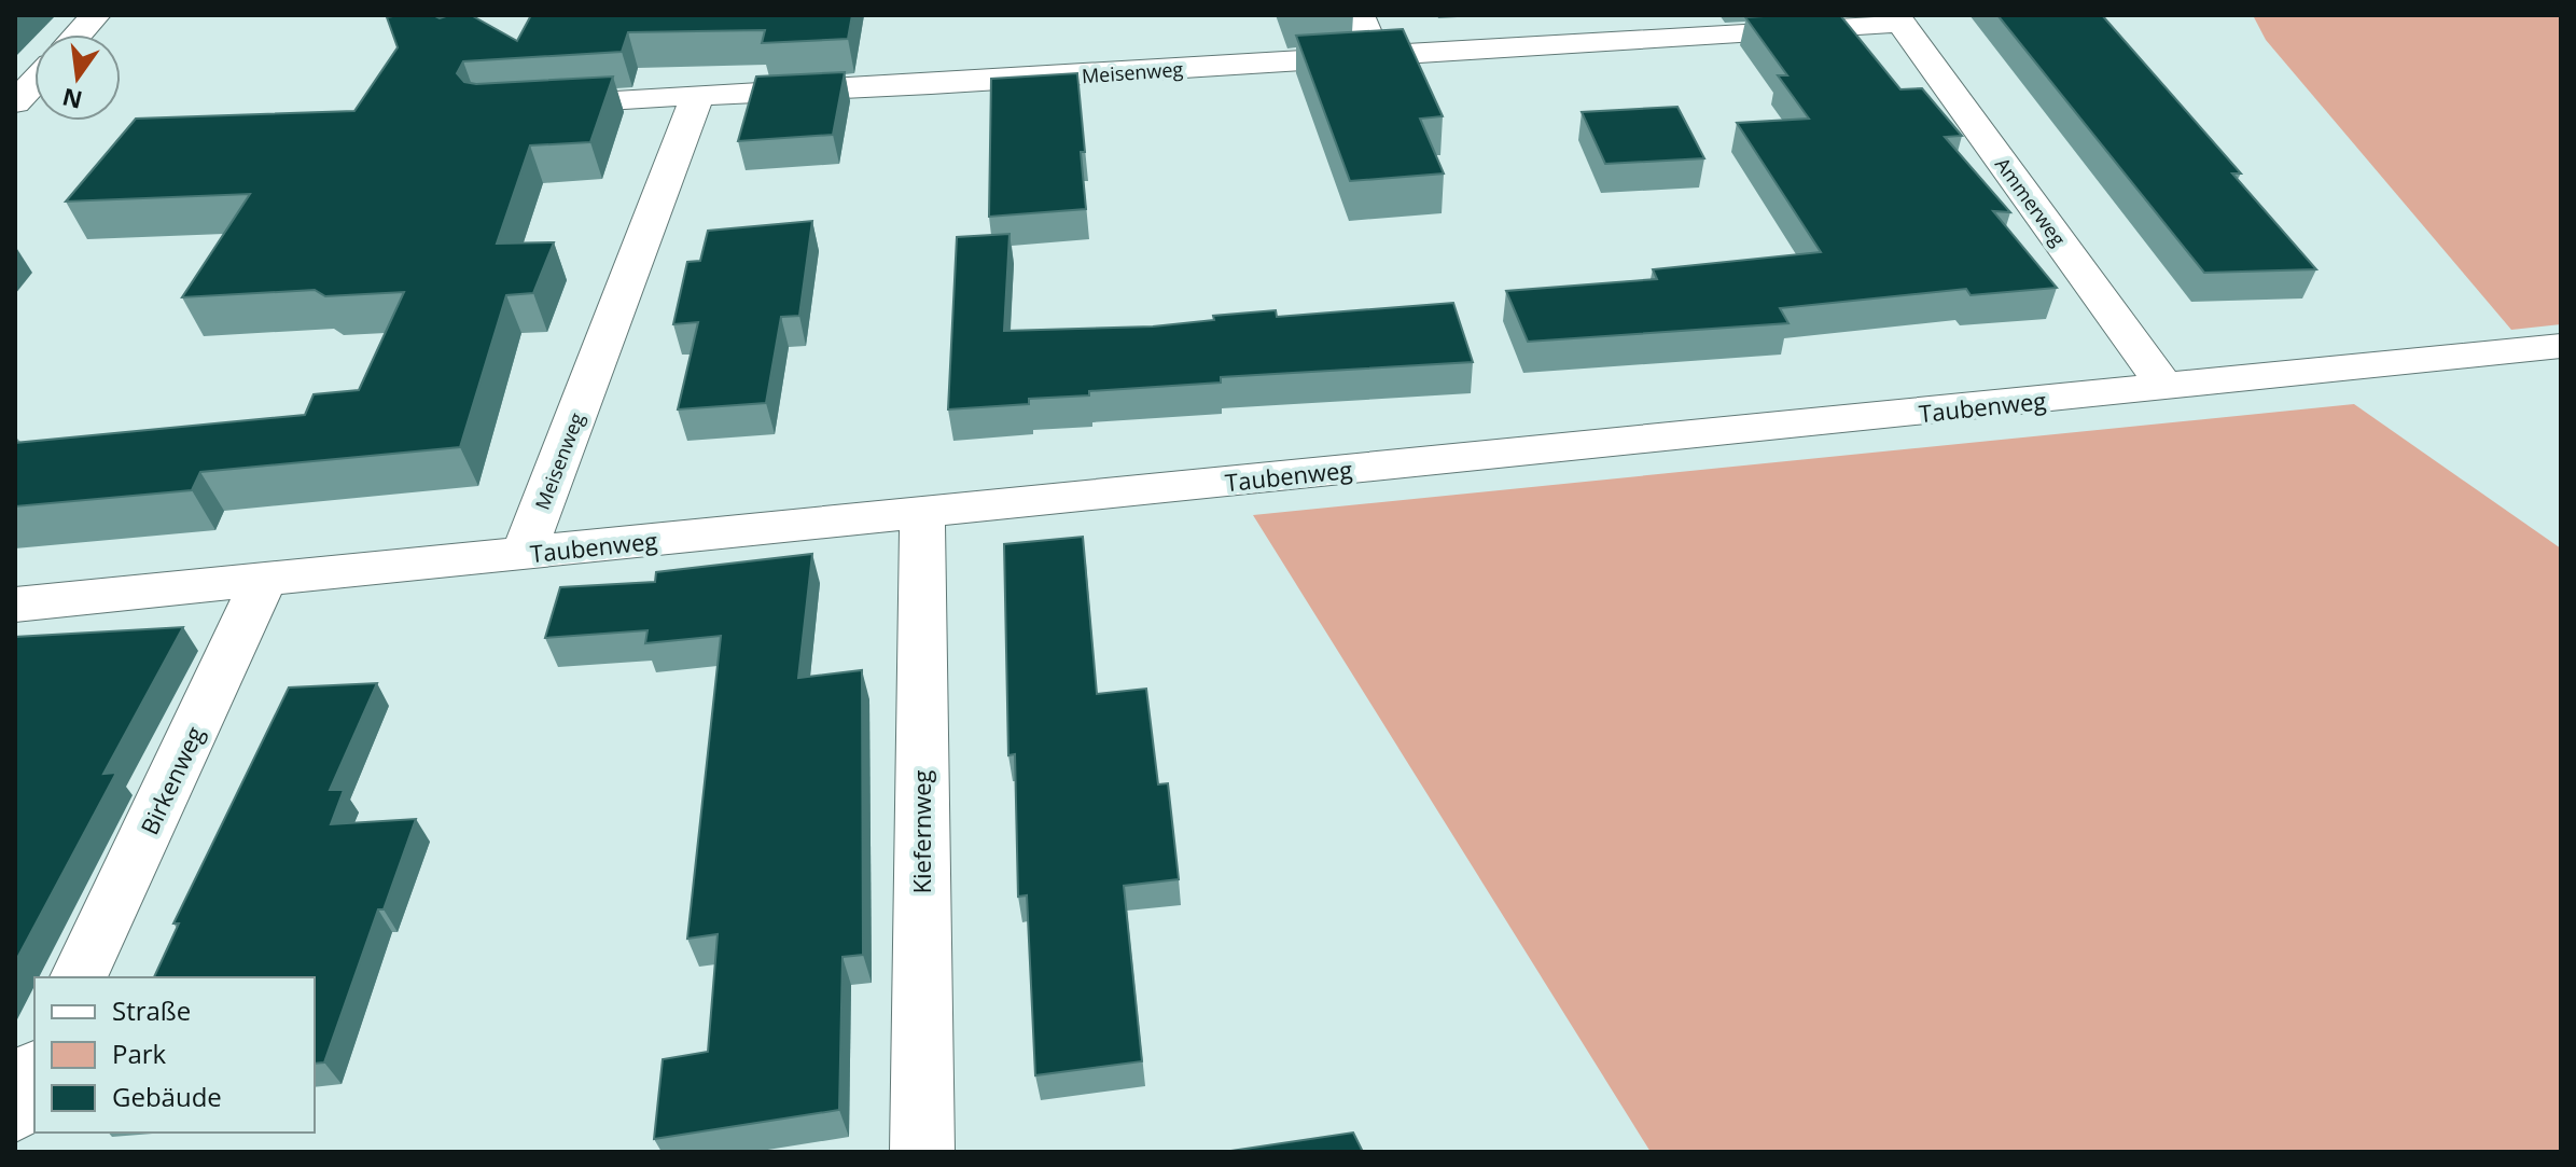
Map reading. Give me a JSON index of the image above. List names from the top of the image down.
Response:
{
  "streets": {
    "street": [
      "Meisenweg",
      "Ammerweg",
      "Taubenweg",
      "Birkenweg",
      "Kiefernweg"
    ]
  },
  "crossings": [
    ["Meisenweg", "Ammerweg"],
    ["Meisenweg", "Taubenweg"],
    ["Ammerweg", "Taubenweg"],
    ["Taubenweg", "Birkenweg"],
    ["Taubenweg", "Kiefernweg"]
  ],
  "legend": ["Straße", "Park", "Gebäude"],
  "north": "bottom"
}
